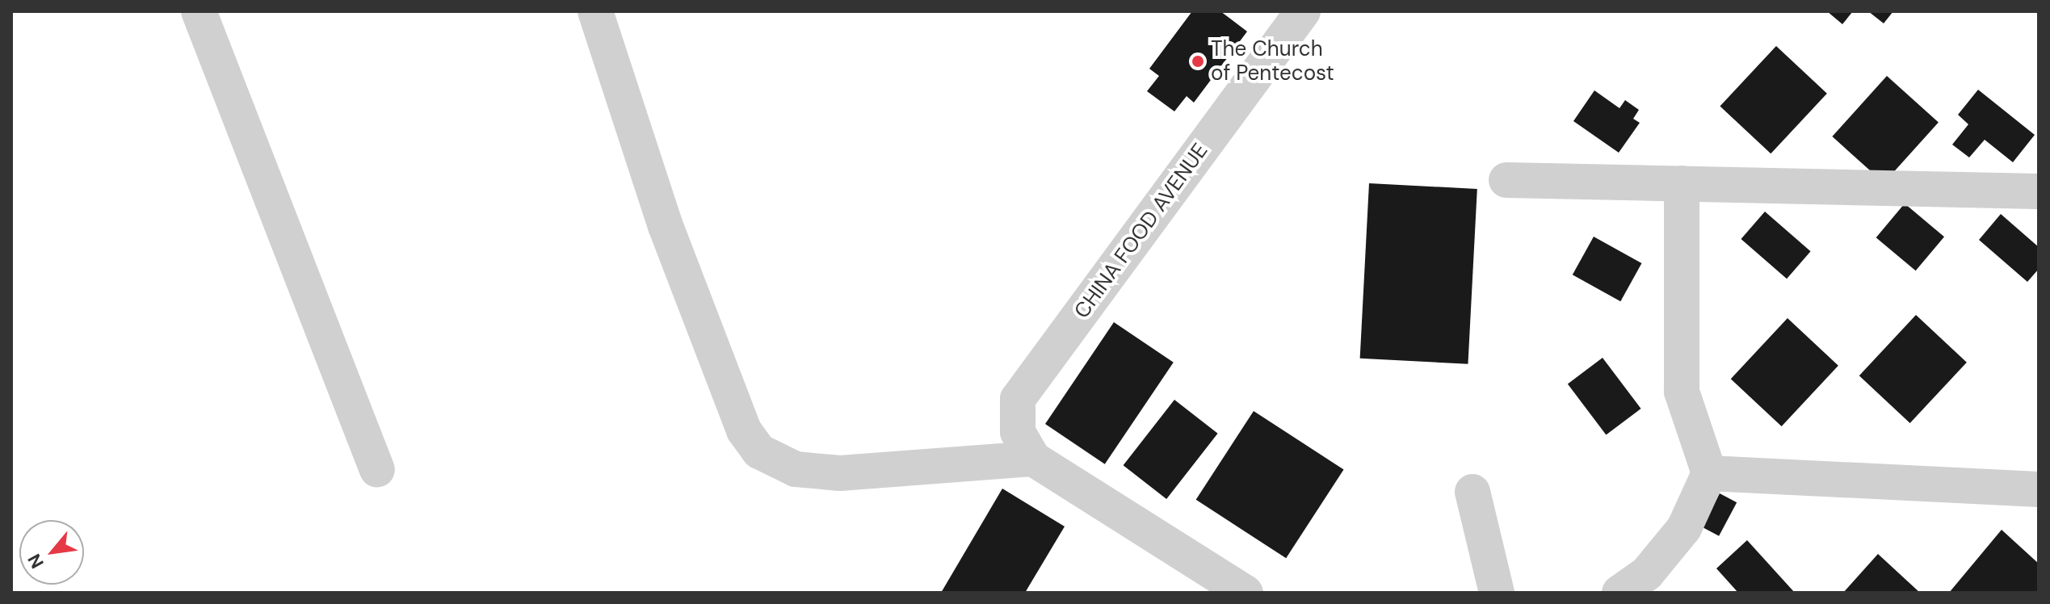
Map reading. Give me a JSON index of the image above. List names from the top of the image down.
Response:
{
  "streets": {
    "street": ["CHINA FOOD AVENUE"]
  },
  "places": ["The Church of Pentecost"],
  "north": "bottom left"
}
